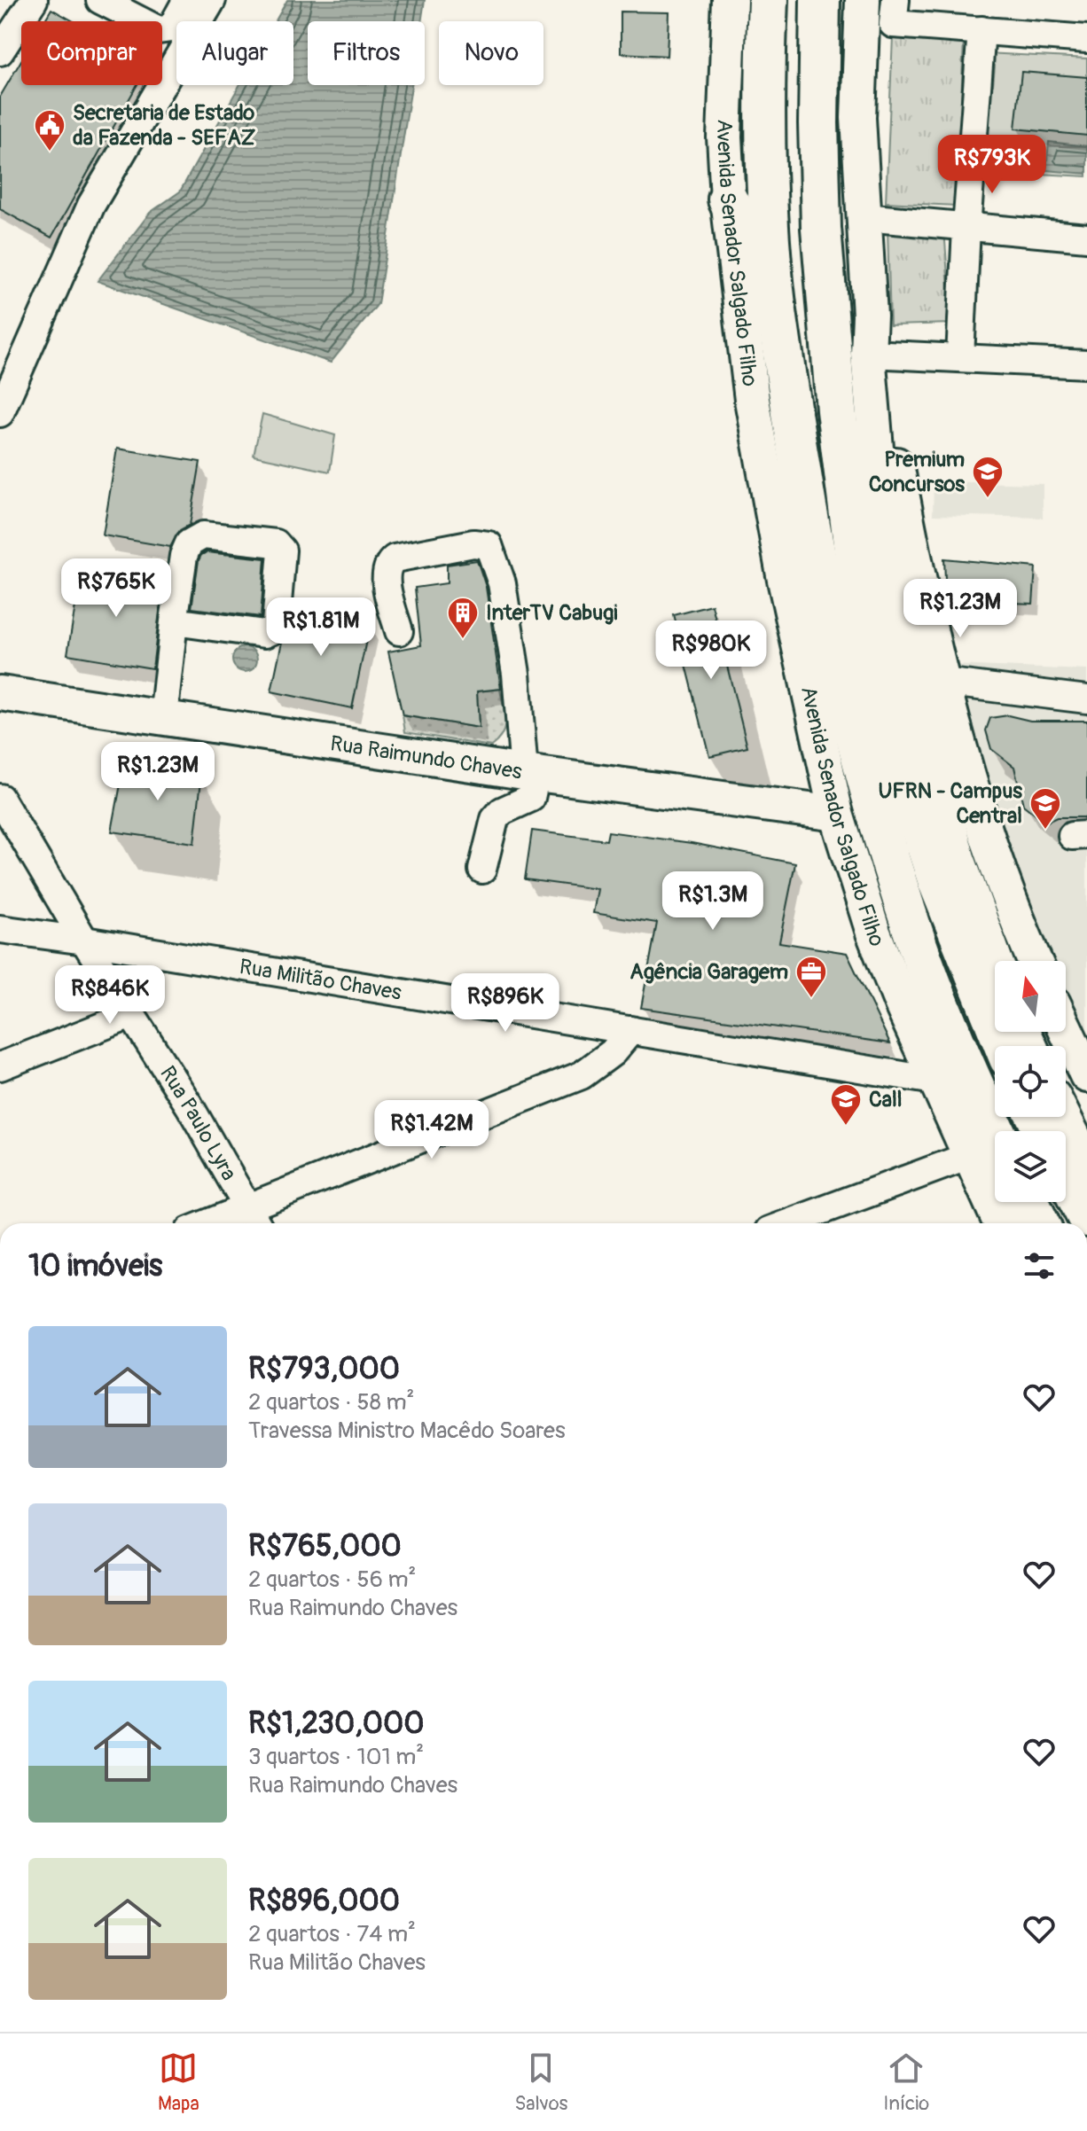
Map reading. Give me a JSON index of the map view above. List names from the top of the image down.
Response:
{
  "streets": {
    "highway": ["Avenida Senador Salgado Filho"],
    "main road": ["Rua Raimundo Chaves"],
    "street": ["Rua Militão Chaves", "Rua Paulo Lyra"]
  },
  "crossings": [
    ["Avenida Senador Salgado Filho", "Rua Raimundo Chaves"],
    ["Avenida Senador Salgado Filho", "Rua Militão Chaves"],
    ["Rua Militão Chaves", "Rua Paulo Lyra"]
  ],
  "places": {
    "public building": ["Secretaria de Estado da Fazenda - SEFAZ"],
    "school or university": ["Premium Concursos", "UFRN - Campus Central", "Call"],
    "building": ["InterTV Cabugi"],
    "office": ["Agência Garagem"]
  },
  "north": "top",
  "page": {
    "chip": [
      "Comprar",
      "Alugar",
      "Filtros",
      "Novo"
    ],
    "price": [
      "R$793K",
      "R$765K",
      "R$1.23M",
      "R$1.81M",
      "R$980K",
      "R$1.23M",
      "R$1.3M",
      "R$846K",
      "R$896K",
      "R$1.42M"
    ],
    "heading": "10 imóveis",
    "list": [
      {
        "name": "R$793,000",
        "note": "2 quartos · 58 m² · Travessa Ministro Macêdo Soares"
      },
      {
        "name": "R$765,000",
        "note": "2 quartos · 56 m² · Rua Raimundo Chaves"
      },
      {
        "name": "R$1,230,000",
        "note": "3 quartos · 101 m² · Rua Raimundo Chaves"
      },
      {
        "name": "R$896,000",
        "note": "2 quartos · 74 m² · Rua Militão Chaves"
      }
    ],
    "tabs": ["Mapa", "Salvos", "Início"]
  }
}
